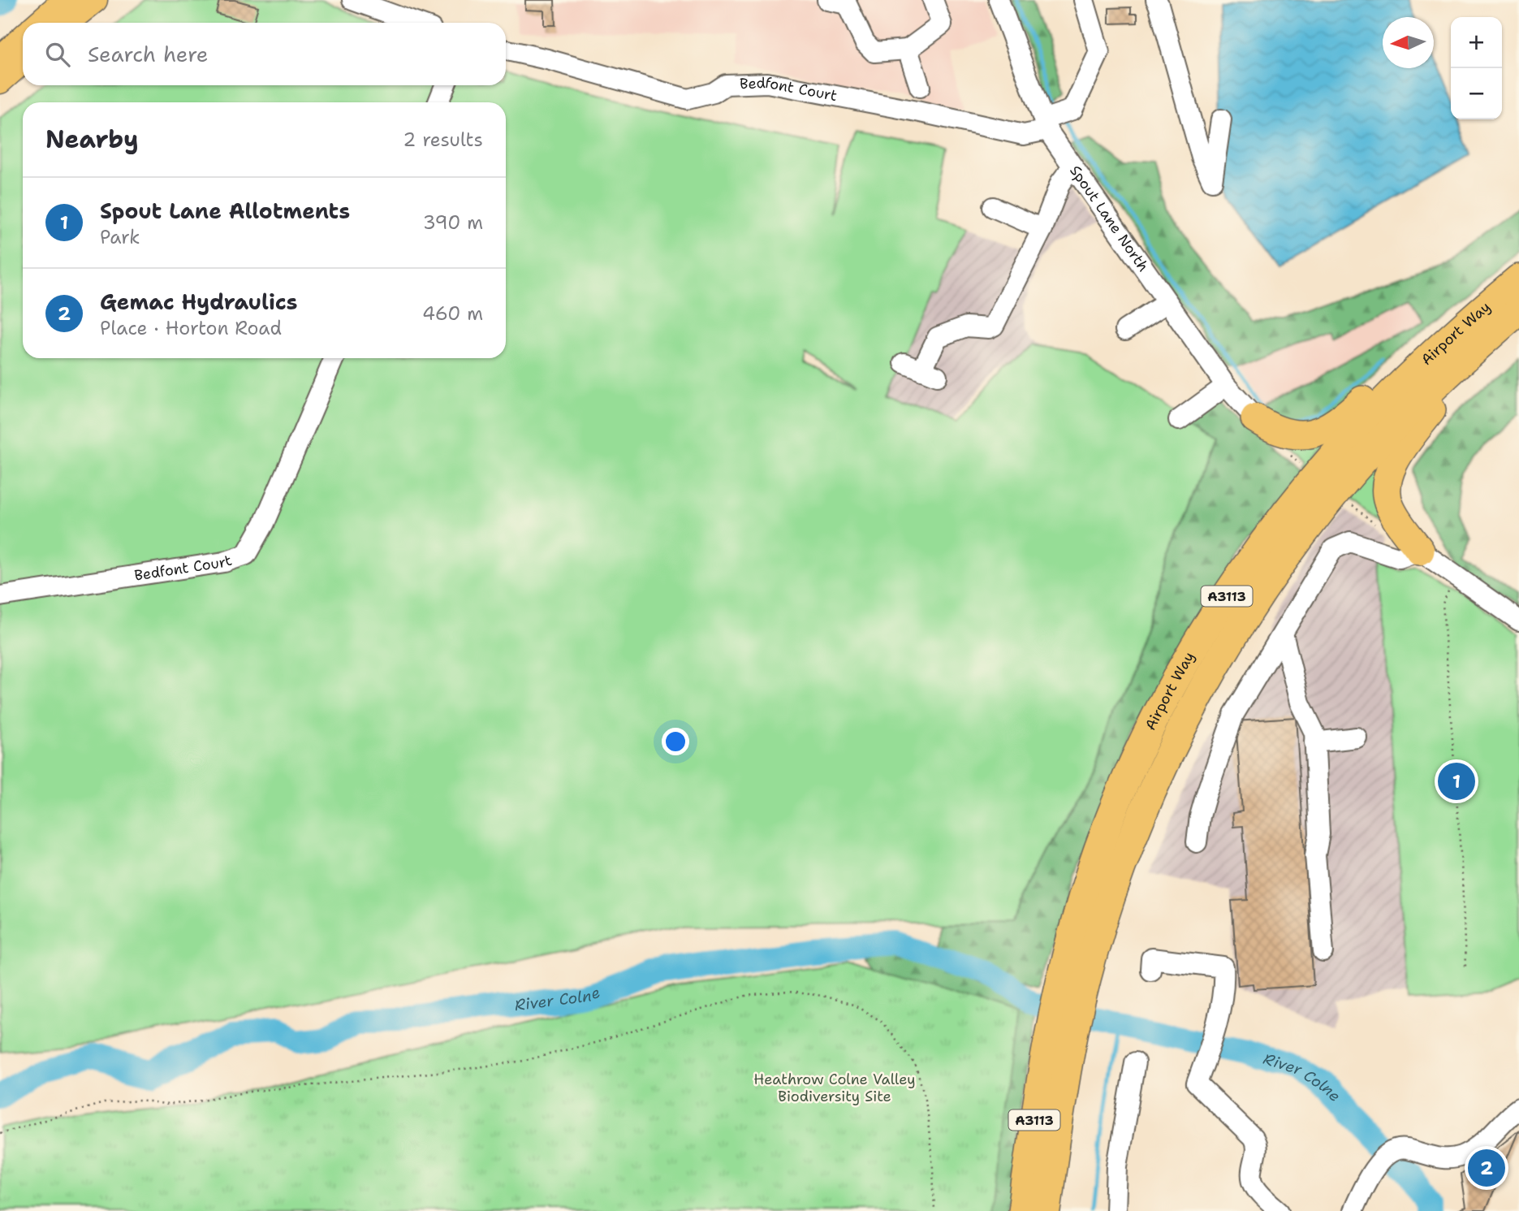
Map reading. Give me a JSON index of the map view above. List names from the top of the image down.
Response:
{
  "streets": {
    "highway": ["Airport Way", "A3113"],
    "street": ["Bedfont Court", "Spout Lane North"]
  },
  "crossings": [
    ["Bedfont Court", "Spout Lane North"]
  ],
  "water": ["River Colne"],
  "parks": ["Heathrow Colne Valley Biodiversity Site"],
  "north": "left",
  "page": {
    "map_buttons": ["+", "−"],
    "search": "Search here",
    "heading": ["Nearby", "2 results"],
    "list": [
      {
        "mark": "1",
        "name": "Spout Lane Allotments",
        "note": "Park",
        "value": "390 m"
      },
      {
        "mark": "2",
        "name": "Gemac Hydraulics",
        "note": "Place · Horton Road",
        "value": "460 m"
      }
    ],
    "pins": ["1", "2"]
  }
}
